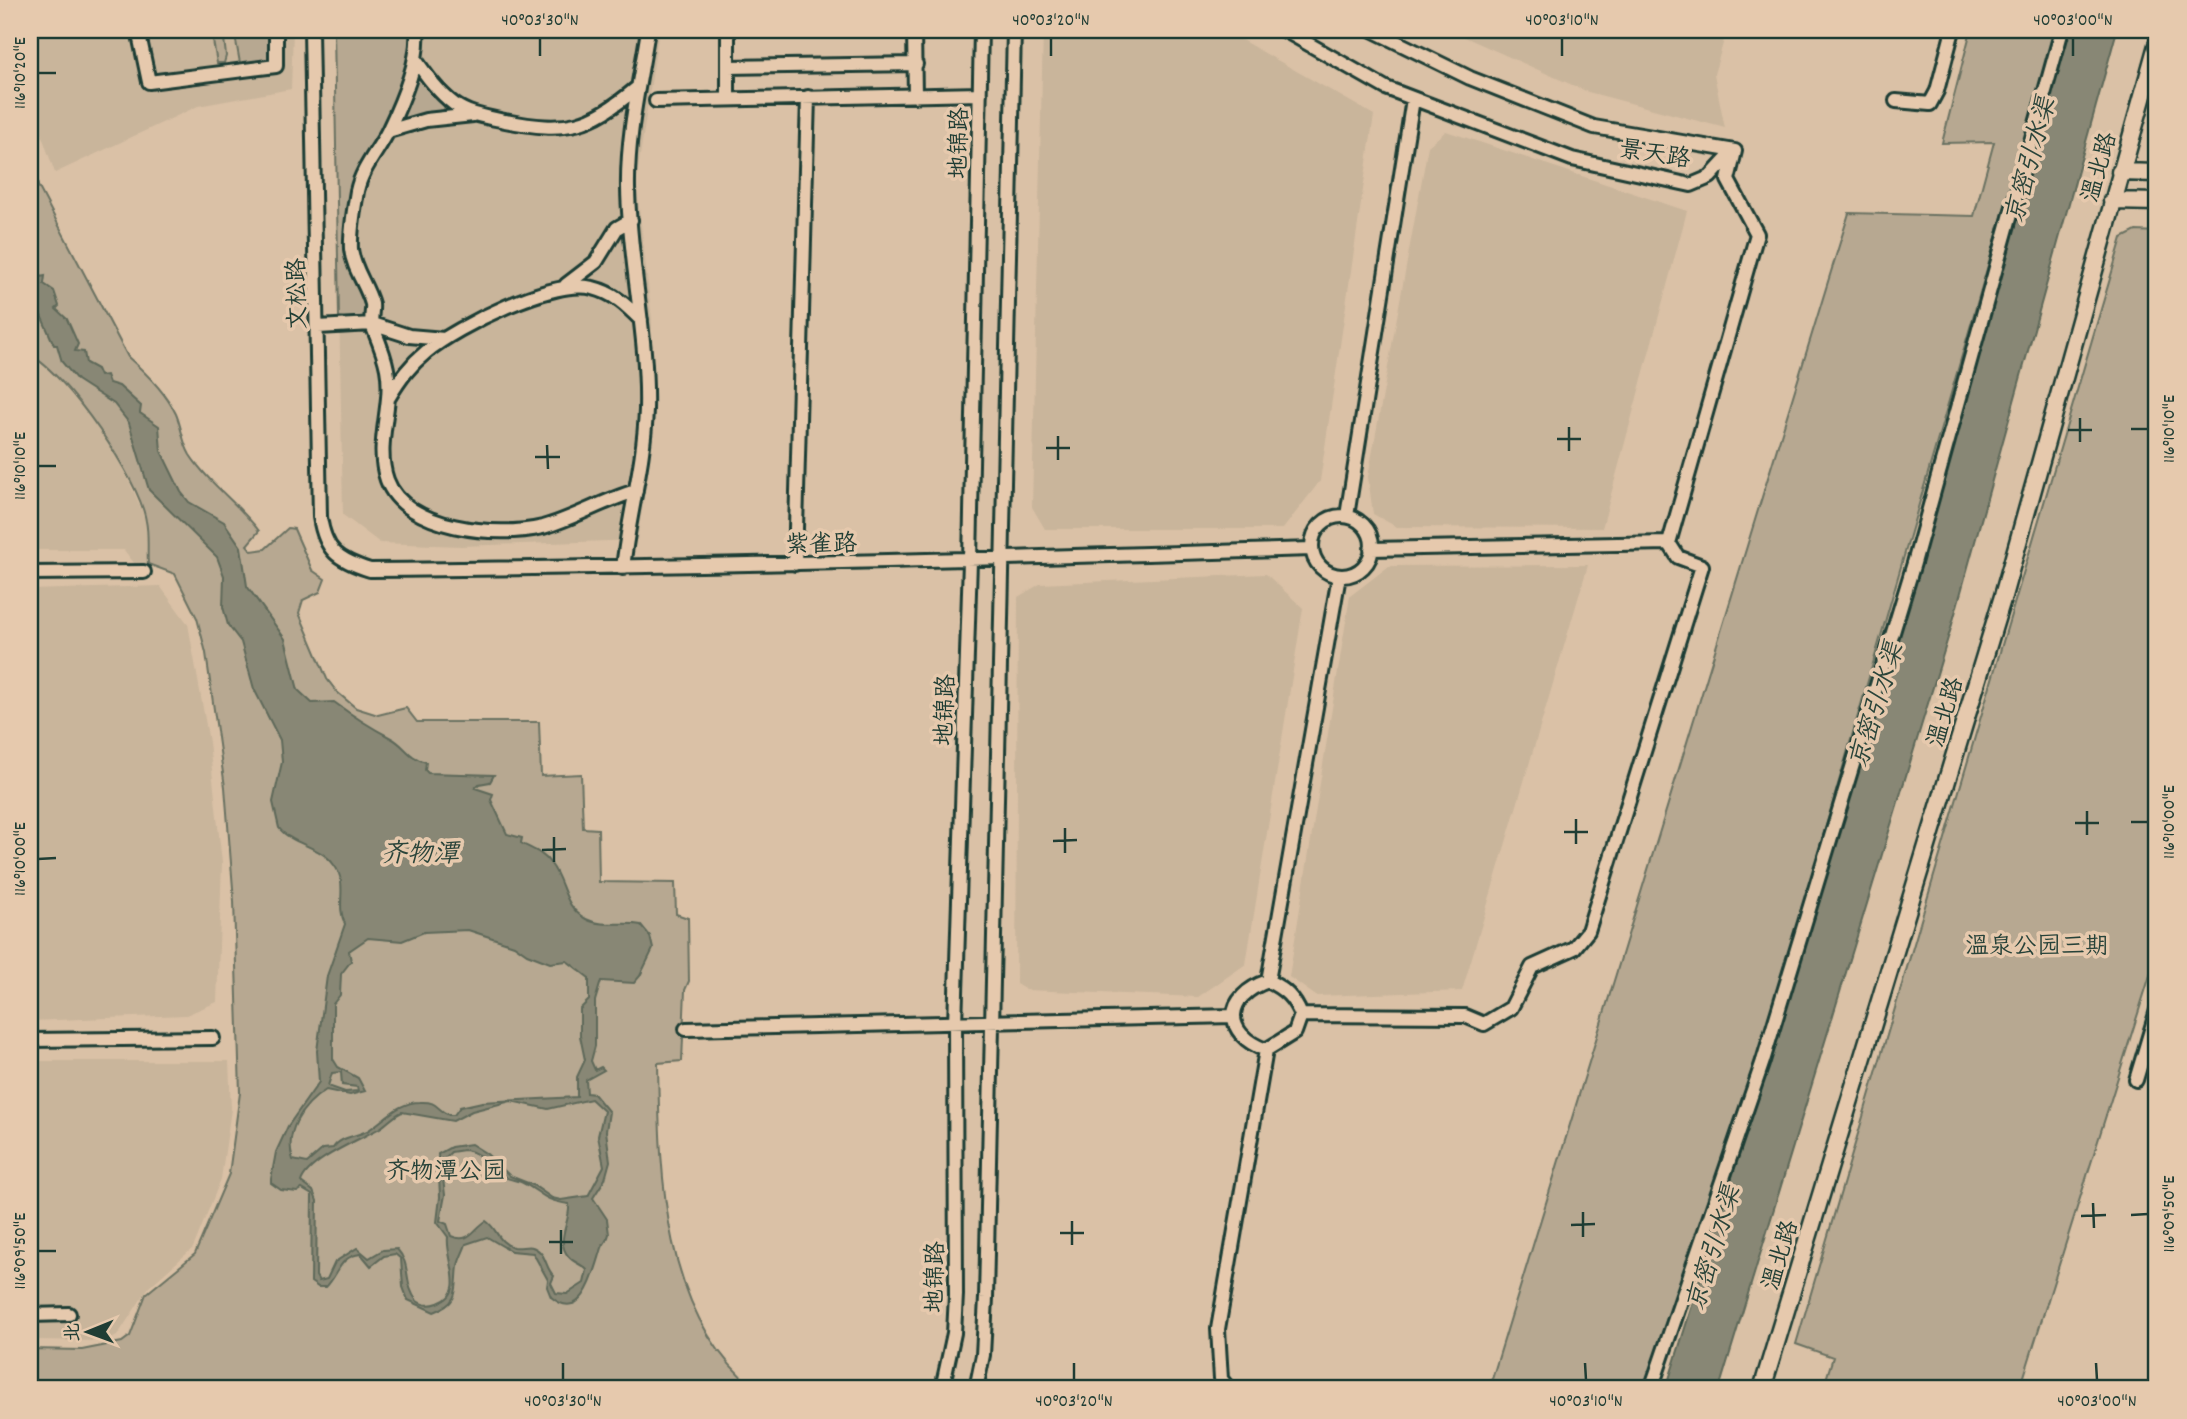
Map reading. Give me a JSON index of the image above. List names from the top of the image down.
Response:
{
  "streets": {
    "main road": ["温北路"],
    "street": [
      "地锦路",
      "景天路",
      "文松路",
      "紫雀路"
    ]
  },
  "crossings": [
    ["地锦路", "紫雀路"],
    ["文松路", "紫雀路"]
  ],
  "water": ["京密引水渠", "齐物潭"],
  "parks": ["温泉公园三期", "齐物潭公园"],
  "north": "left",
  "coordinates": [
    "40°03'30\"N",
    "40°03'20\"N",
    "40°03'10\"N",
    "40°03'00\"N",
    "116°10'20\"E",
    "116°10'10\"E",
    "116°10'00\"E",
    "116°09'50\"E"
  ]
}
